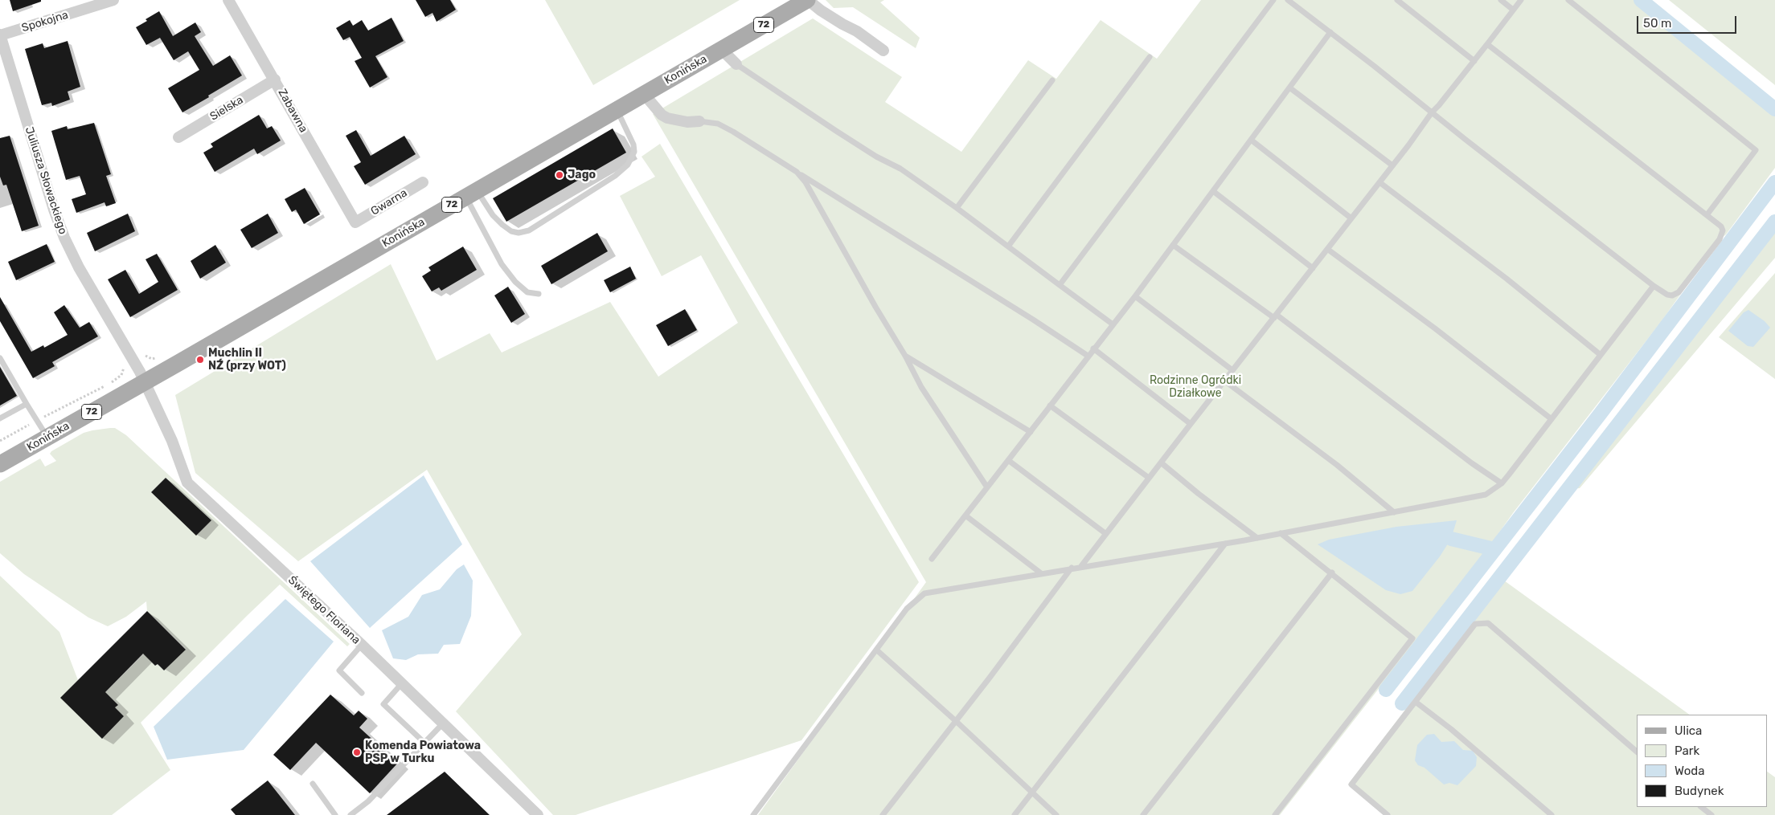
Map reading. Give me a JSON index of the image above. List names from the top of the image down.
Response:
{
  "streets": {
    "main road": ["72", "Konińska"],
    "street": [
      "Spokojna",
      "Sielska",
      "Zabawna",
      "Juliusza Słowackiego",
      "Gwarna",
      "Świętego Floriana"
    ]
  },
  "crossings": [
    ["Spokojna", "Juliusza Słowackiego"],
    ["Konińska", "Juliusza Słowackiego"],
    ["Konińska", "Świętego Floriana"],
    ["Sielska", "Zabawna"],
    ["Zabawna", "Gwarna"],
    ["Juliusza Słowackiego", "Świętego Floriana"]
  ],
  "parks": ["Rodzinne Ogródki Działkowe"],
  "places": ["Jago", "Muchlin II NŹ (przy WOT)", "Komenda Powiatowa PSP w Turku"],
  "legend": [
    "Ulica",
    "Park",
    "Woda",
    "Budynek"
  ],
  "scale_bar": "50 m"
}
